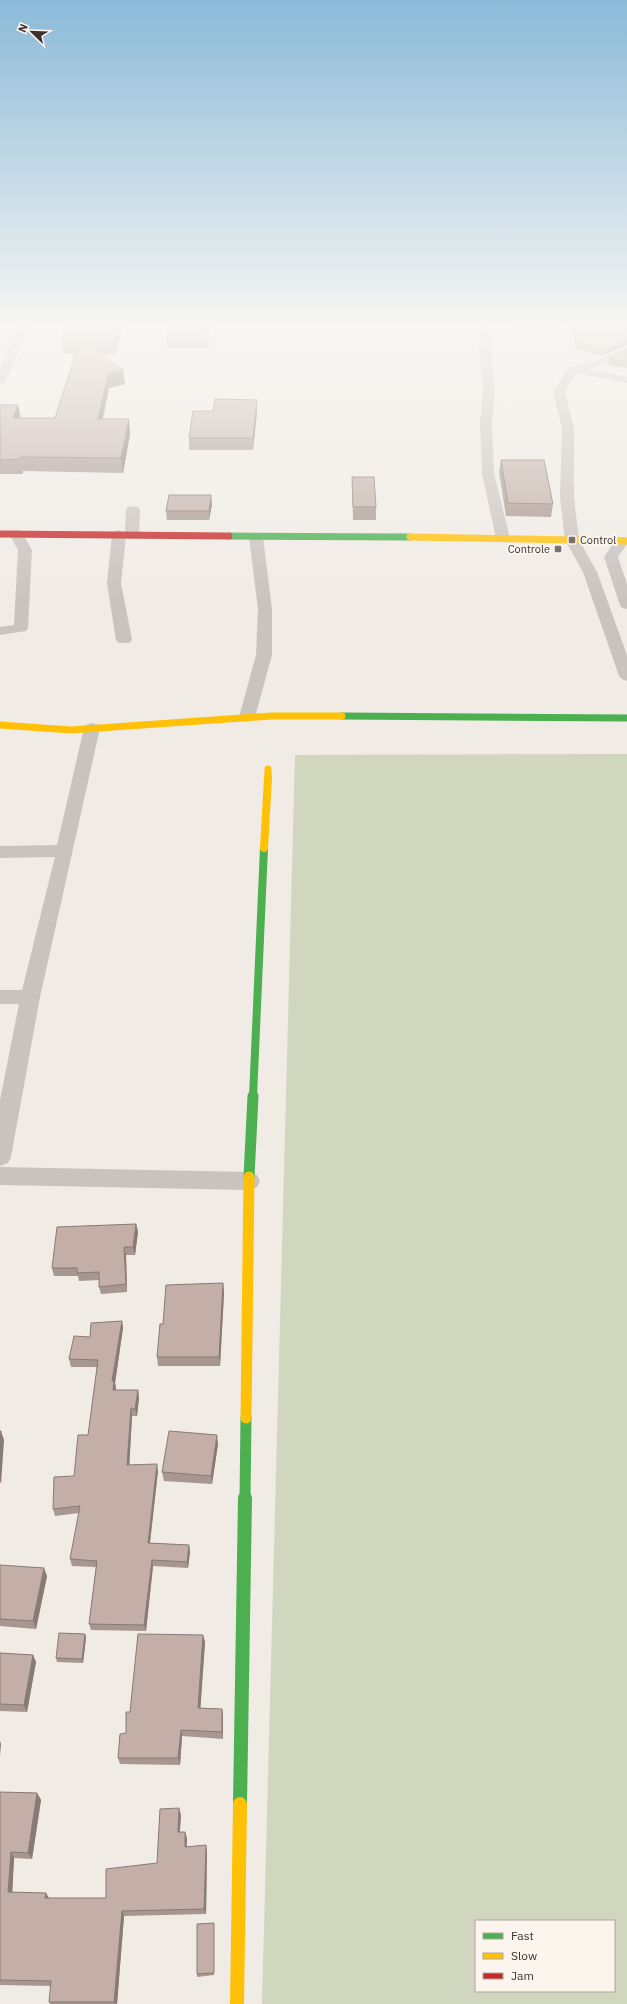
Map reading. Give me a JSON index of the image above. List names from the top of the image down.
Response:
{
  "places": {
    "transit": ["Control", "Controle"]
  },
  "legend": ["Fast", "Slow", "Jam"],
  "north": "top left"
}
